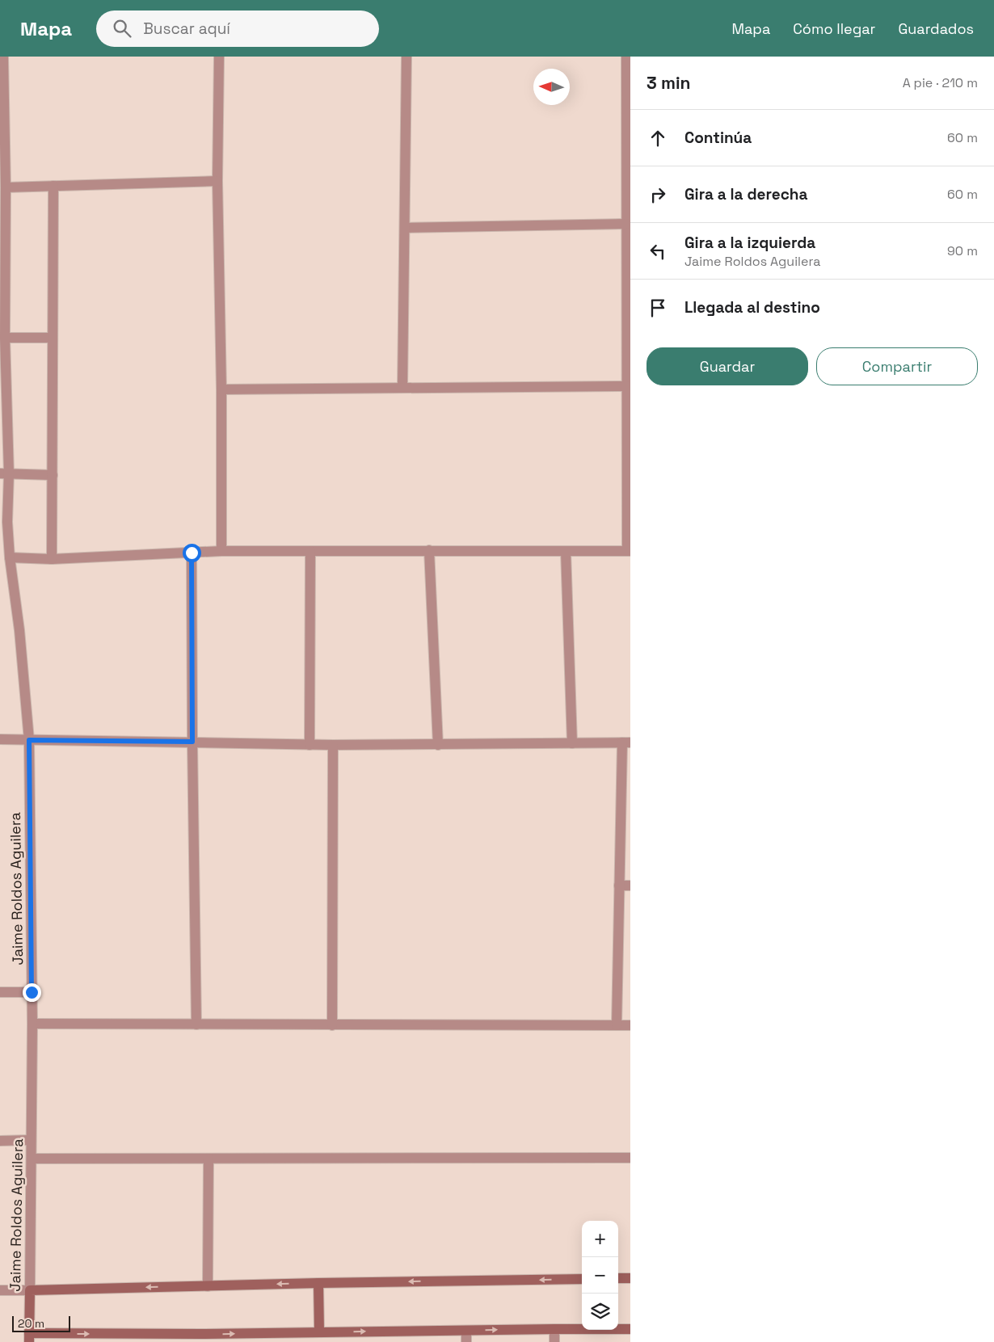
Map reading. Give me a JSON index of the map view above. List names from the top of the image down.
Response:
{
  "streets": {
    "street": ["Jaime Roldos Aguilera"]
  },
  "scale_bar": "20 m",
  "north": "left",
  "page": {
    "header": "Mapa",
    "search": "Buscar aquí",
    "nav": ["Mapa", "Cómo llegar", "Guardados"],
    "heading": ["3 min", "A pie · 210 m"],
    "list": [
      ["Continúa", "60 m"],
      ["Gira a la derecha", "60 m"],
      ["Gira a la izquierda", "Jaime Roldos Aguilera", "90 m"],
      "Llegada al destino"
    ],
    "buttons": ["Guardar", "Compartir"],
    "map_buttons": ["+", "−"],
    "scale": "20 m"
  }
}
